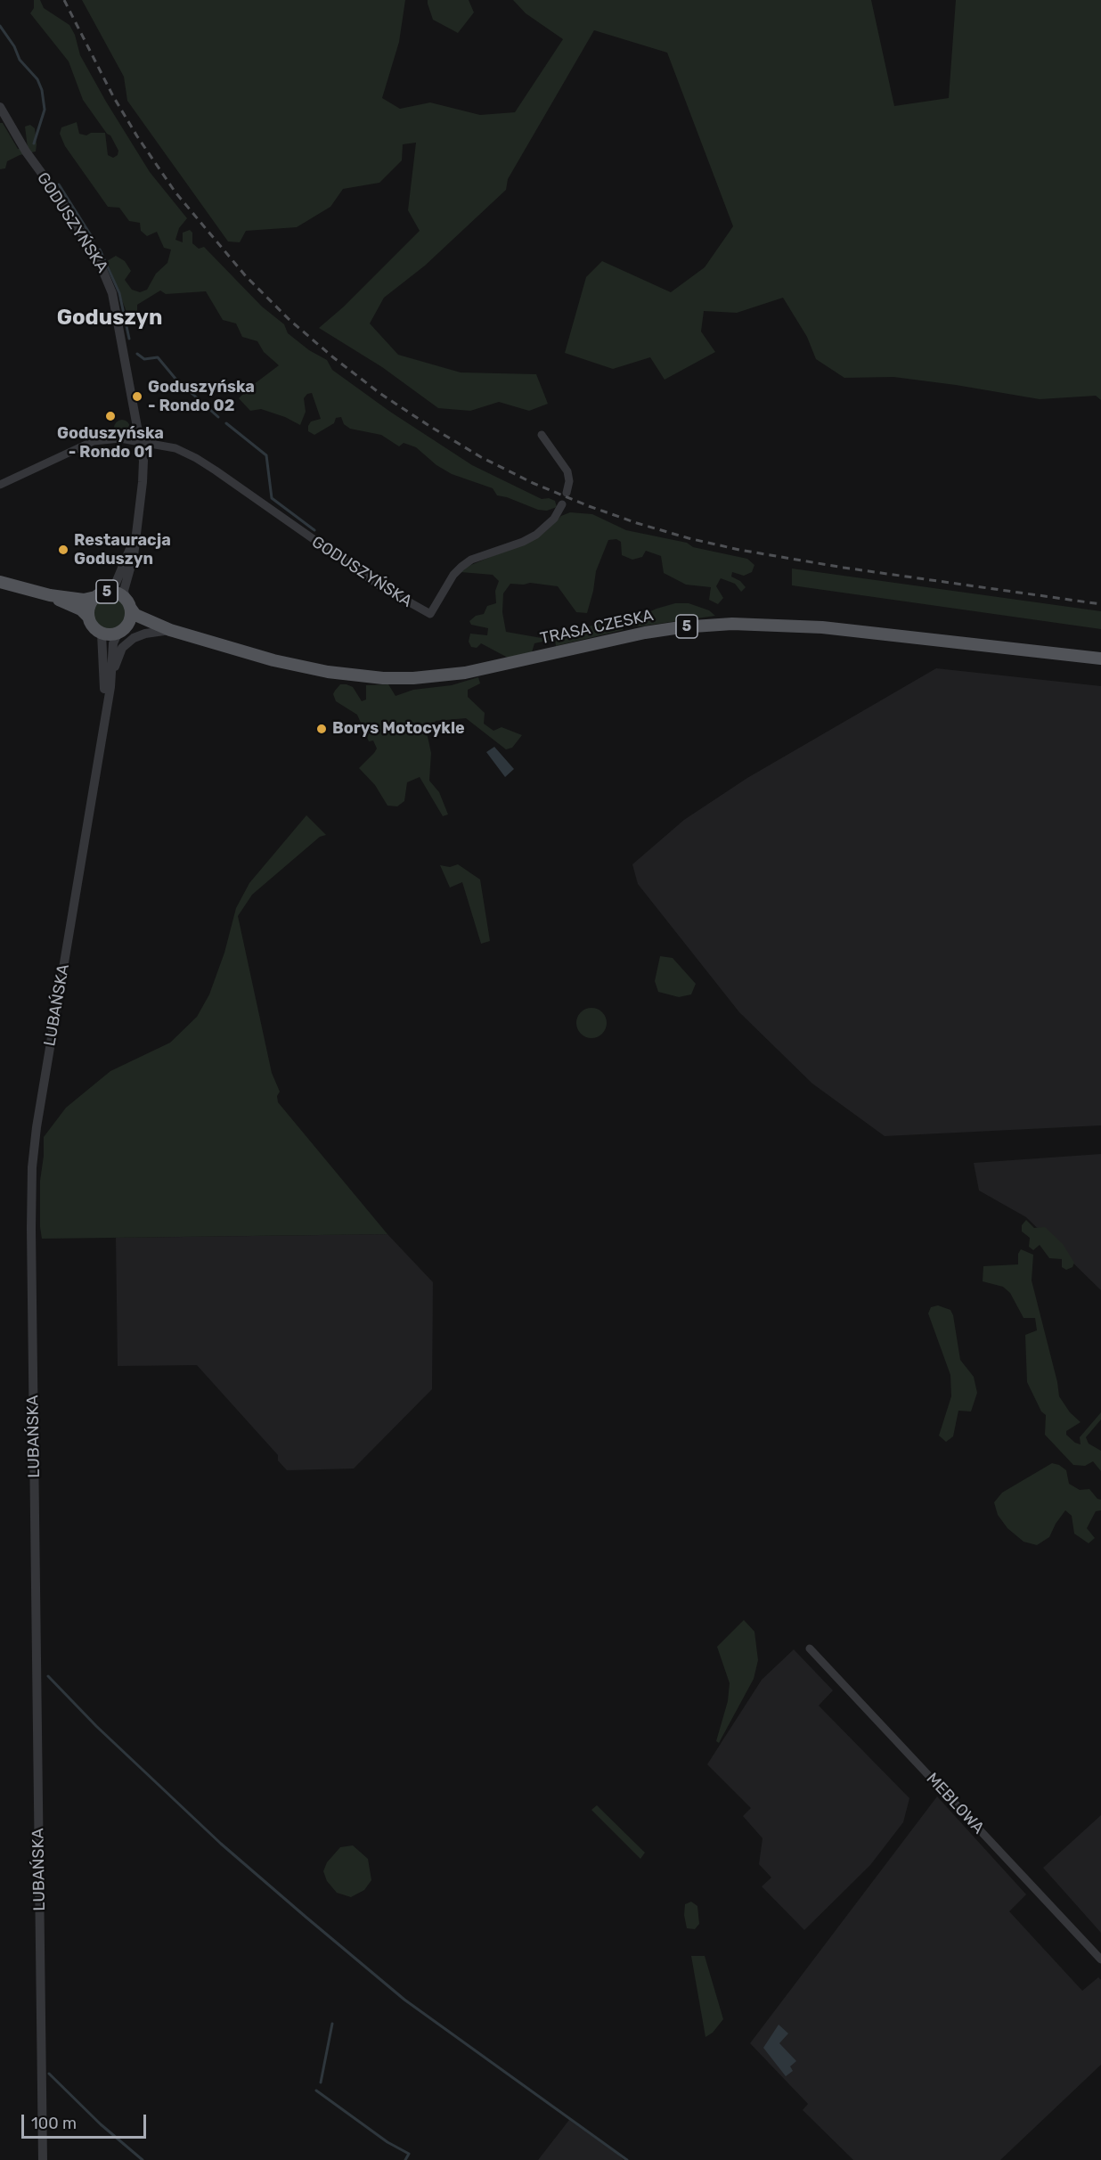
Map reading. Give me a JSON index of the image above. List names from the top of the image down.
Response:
{
  "streets": {
    "main road": ["5", "TRASA CZESKA"],
    "street": ["GODUSZYŃSKA", "LUBAŃSKA", "MEBLOWA"]
  },
  "crossings": [
    ["GODUSZYŃSKA", "5"],
    ["GODUSZYŃSKA", "TRASA CZESKA"],
    ["GODUSZYŃSKA", "LUBAŃSKA"],
    ["5", "TRASA CZESKA"],
    ["5", "LUBAŃSKA"],
    ["TRASA CZESKA", "LUBAŃSKA"]
  ],
  "districts": ["Goduszyn"],
  "places": [
    "Goduszyńska - Rondo 02",
    "Goduszyńska - Rondo 01",
    "Restauracja Goduszyn",
    "Borys Motocykle"
  ],
  "scale_bar": "100 m"
}
